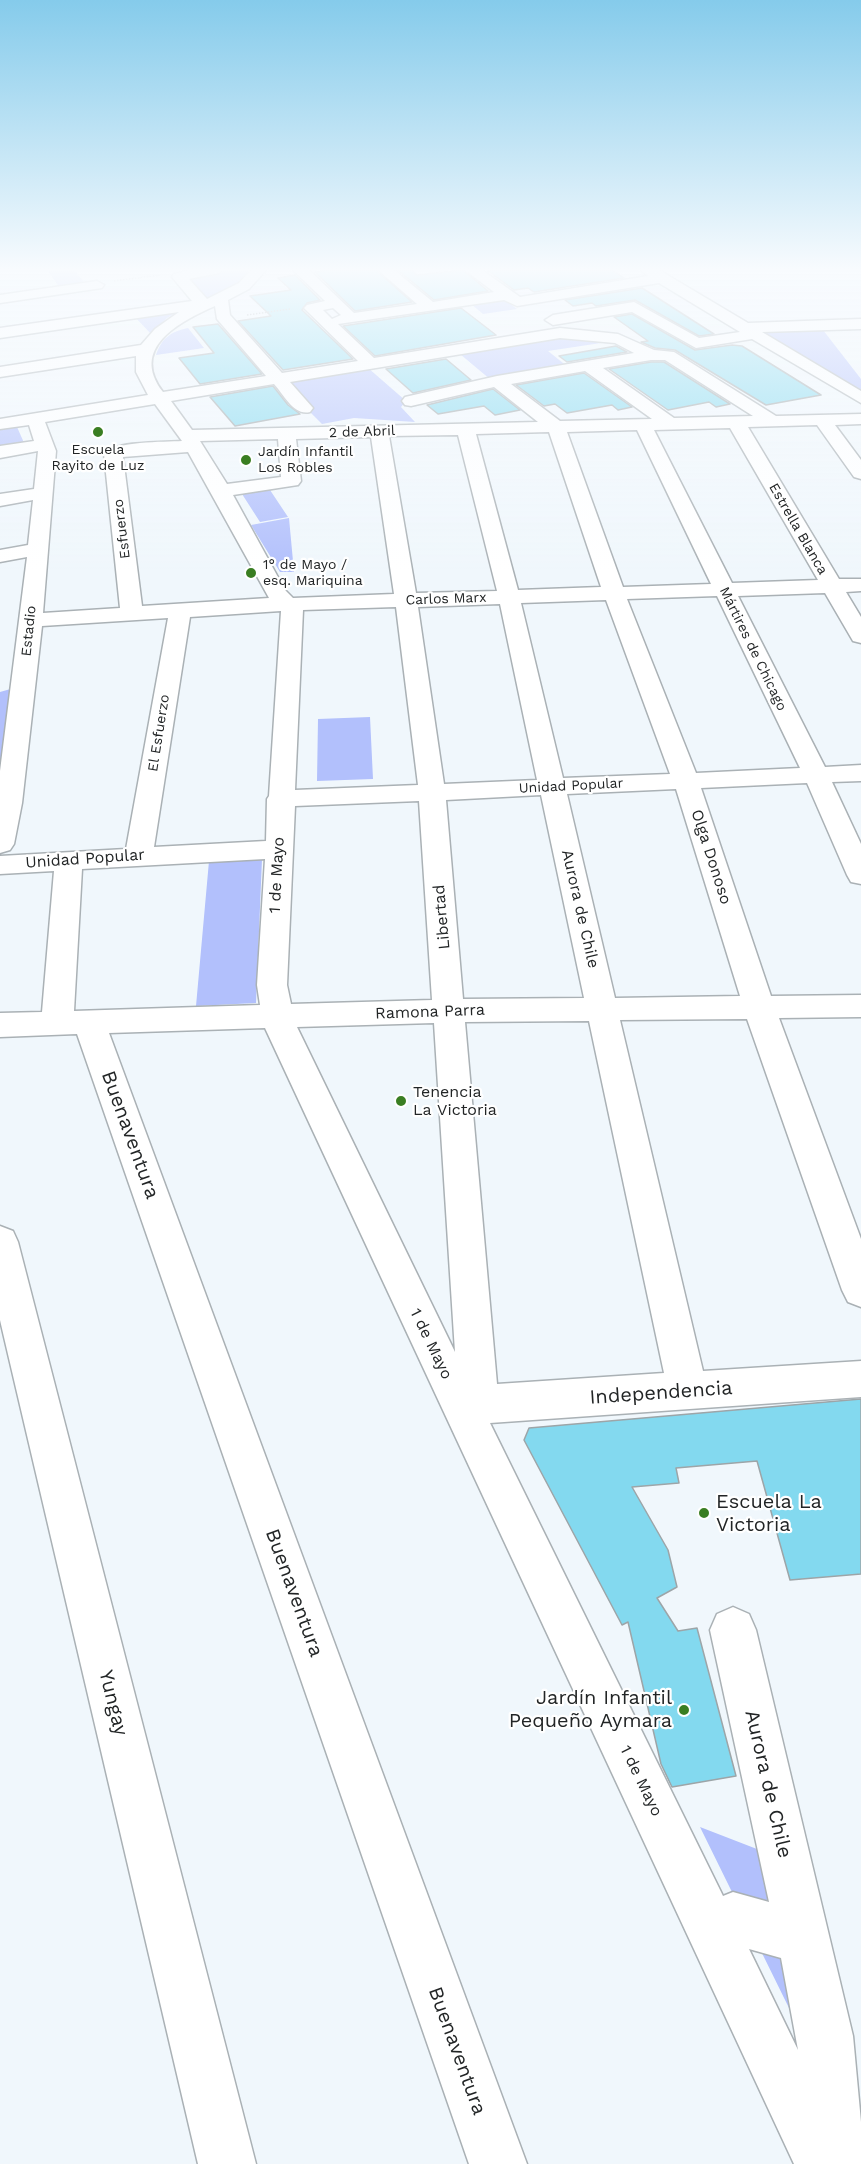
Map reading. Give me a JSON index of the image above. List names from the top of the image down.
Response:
{
  "streets": {
    "street": [
      "2 de Abril",
      "Esfuerzo",
      "Estrella Blanca",
      "Carlos Marx",
      "Estadio",
      "Mártires de Chicago",
      "El Esfuerzo",
      "Unidad Popular",
      "Olga Donoso",
      "1 de Mayo",
      "Aurora de Chile",
      "Libertad",
      "Ramona Parra",
      "Buenaventura",
      "Independencia",
      "Yungay"
    ]
  },
  "crossings": [
    ["2 de Abril", "Esfuerzo"],
    ["2 de Abril", "Estrella Blanca"],
    ["2 de Abril", "Mártires de Chicago"],
    ["2 de Abril", "Olga Donoso"],
    ["2 de Abril", "Aurora de Chile"],
    ["2 de Abril", "Libertad"],
    ["Esfuerzo", "Carlos Marx"],
    ["Estrella Blanca", "Carlos Marx"],
    ["Carlos Marx", "Estadio"],
    ["Carlos Marx", "Mártires de Chicago"],
    ["Carlos Marx", "El Esfuerzo"],
    ["Carlos Marx", "Olga Donoso"],
    ["Carlos Marx", "1 de Mayo"],
    ["Carlos Marx", "Aurora de Chile"],
    ["Carlos Marx", "Libertad"],
    ["Mártires de Chicago", "Unidad Popular"],
    ["El Esfuerzo", "Unidad Popular"],
    ["Unidad Popular", "Olga Donoso"],
    ["Unidad Popular", "1 de Mayo"],
    ["Unidad Popular", "Aurora de Chile"],
    ["Unidad Popular", "Libertad"],
    ["Unidad Popular", "Buenaventura"],
    ["Olga Donoso", "Ramona Parra"],
    ["1 de Mayo", "Libertad"],
    ["1 de Mayo", "Ramona Parra"],
    ["1 de Mayo", "Independencia"],
    ["Aurora de Chile", "Ramona Parra"],
    ["Aurora de Chile", "Independencia"],
    ["Libertad", "Ramona Parra"],
    ["Libertad", "Independencia"],
    ["Ramona Parra", "Buenaventura"]
  ],
  "places": [
    "Escuela Rayito de Luz",
    "Jardín Infantil Los Robles",
    "1° de Mayo / esq. Mariquina",
    "Tenencia La Victoria",
    "Escuela La Victoria",
    "Jardín Infantil Pequeño Aymara"
  ]
}
